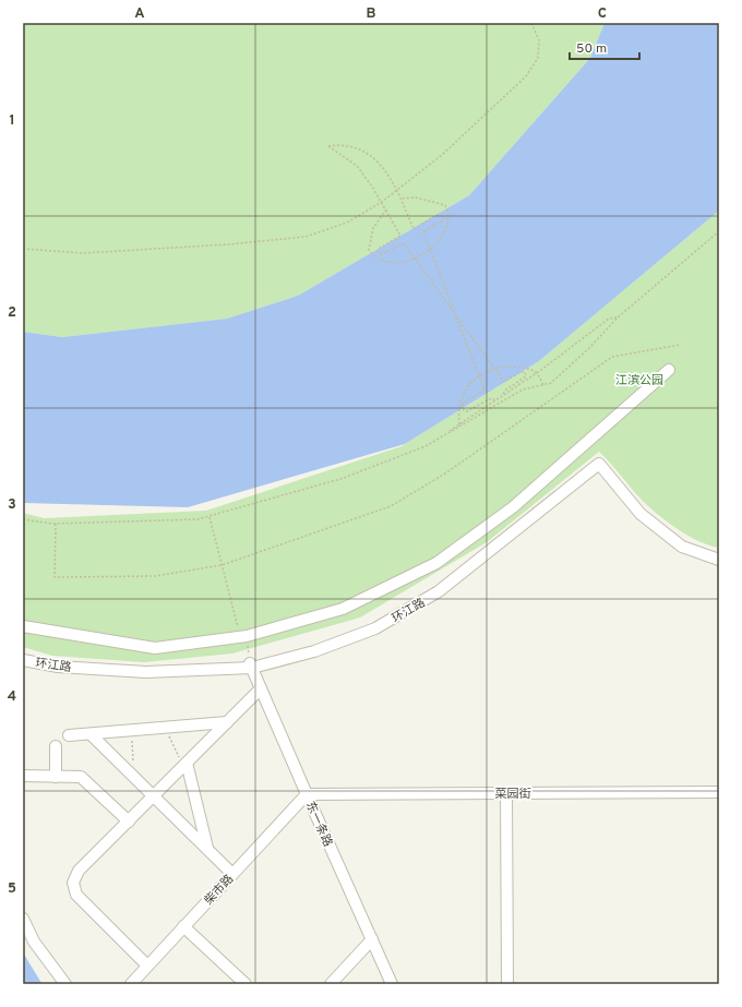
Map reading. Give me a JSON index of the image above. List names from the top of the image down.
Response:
{
  "streets": {
    "street": [
      "环江路",
      "菜园街",
      "东一条路",
      "柴市路"
    ]
  },
  "crossings": [
    ["环江路", "东一条路"],
    ["菜园街", "东一条路"],
    ["菜园街", "柴市路"],
    ["东一条路", "柴市路"]
  ],
  "parks": ["江滨公园"],
  "scale_bar": "50 m",
  "grid": {
    "columns": ["A", "B", "C"],
    "rows": [
      "1",
      "2",
      "3",
      "4",
      "5"
    ]
  }
}
